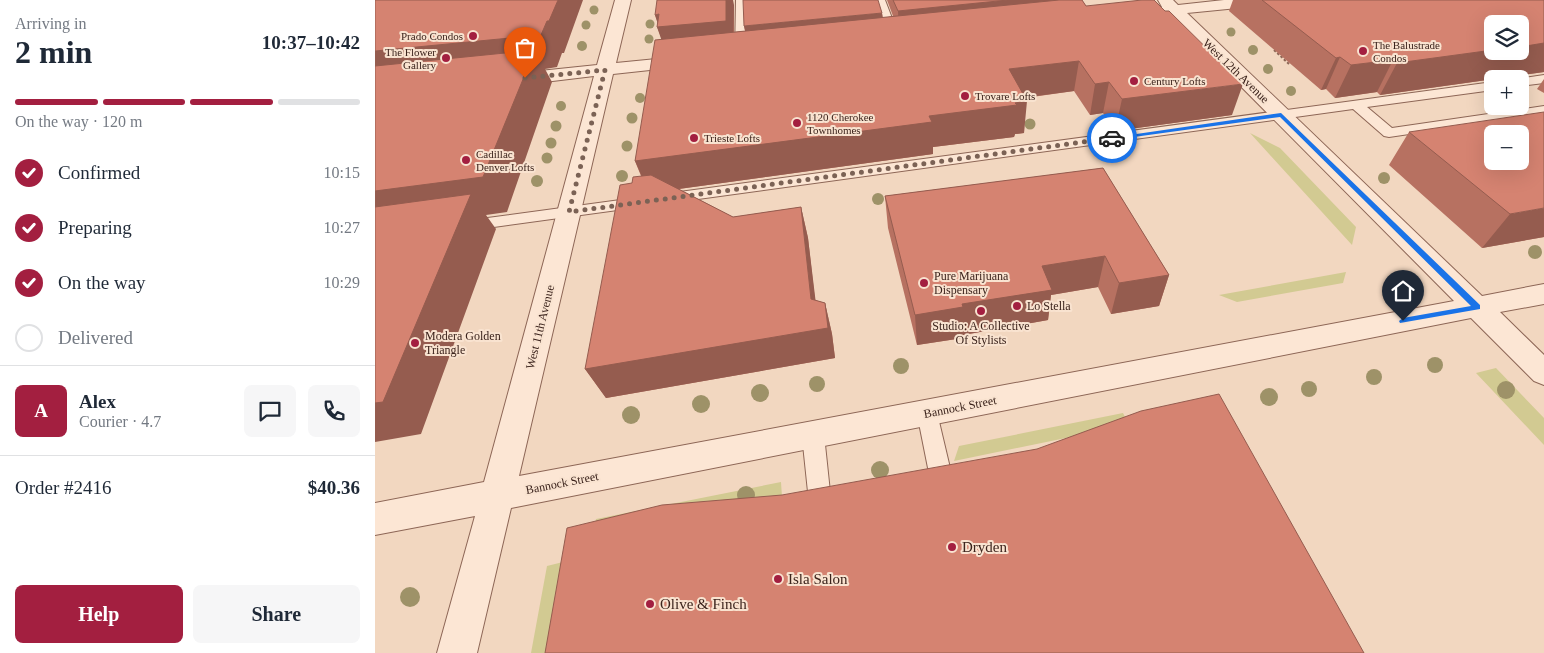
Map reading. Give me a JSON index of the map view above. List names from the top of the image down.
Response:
{
  "streets": {
    "street": ["West 12th Avenue", "West 11th Avenue", "Bannock Street"]
  },
  "crossings": [
    ["West 12th Avenue", "Bannock Street"],
    ["West 11th Avenue", "Bannock Street"]
  ],
  "places": [
    "Prado Condos",
    "The Balustrade Condos",
    "The Flower Gallery",
    "Century Lofts",
    "Trovare Lofts",
    "1120 Cherokee Townhomes",
    "Trieste Lofts",
    "Cadillac Denver Lofts",
    "Pure Marijuana Dispensary",
    "Lo Stella",
    "Studio: A Collective Of Stylists",
    "Modera Golden Triangle",
    "Dryden",
    "Isla Salon",
    "Olive & Finch"
  ],
  "page": {
    "heading": ["2 min", "Arriving in", "10:37–10:42"],
    "panel": [
      "Alex",
      "Courier · 4.7",
      "Order #2416",
      "$40.36"
    ],
    "map_buttons": ["+", "−"],
    "bar": "On the way · 120 m",
    "list": [
      ["Confirmed", "10:15"],
      ["Preparing", "10:27"],
      ["On the way", "10:29"],
      "Delivered"
    ],
    "round": "A",
    "buttons": ["Help", "Share"]
  }
}
